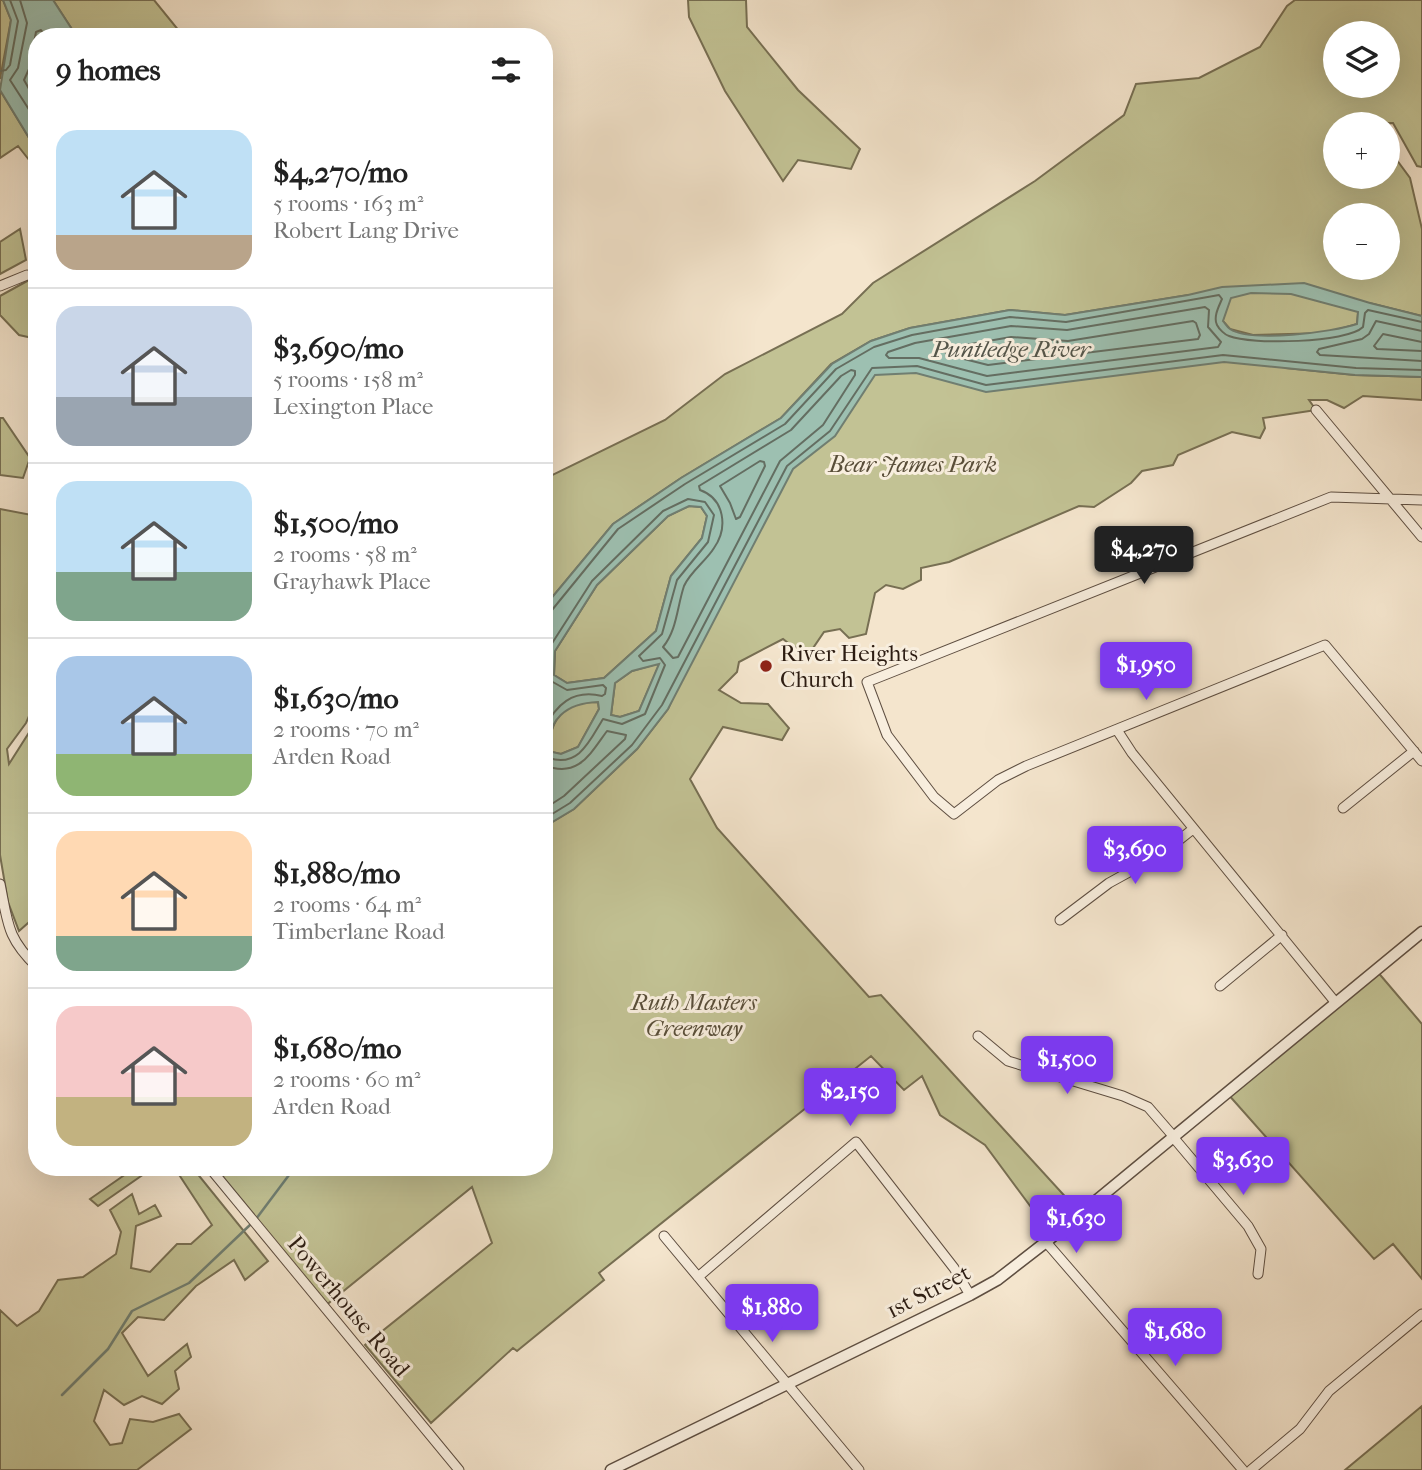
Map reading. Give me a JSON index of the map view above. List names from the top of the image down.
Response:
{
  "streets": {
    "street": ["1st Street", "Powerhouse Road"]
  },
  "water": ["Puntledge River"],
  "parks": ["Bear James Park", "Ruth Masters Greenway"],
  "places": ["River Heights Church"],
  "page": {
    "map_buttons": ["+", "−"],
    "heading": "9 homes",
    "list": [
      {
        "name": "$4,270/mo",
        "note": "5 rooms · 163 m² · Robert Lang Drive"
      },
      {
        "name": "$3,690/mo",
        "note": "5 rooms · 158 m² · Lexington Place"
      },
      {
        "name": "$1,500/mo",
        "note": "2 rooms · 58 m² · Grayhawk Place"
      },
      {
        "name": "$1,630/mo",
        "note": "2 rooms · 70 m² · Arden Road"
      },
      {
        "name": "$1,880/mo",
        "note": "2 rooms · 64 m² · Timberlane Road"
      },
      {
        "name": "$1,680/mo",
        "note": "2 rooms · 60 m² · Arden Road"
      }
    ],
    "price": [
      "$4,270",
      "$1,950",
      "$3,690",
      "$1,500",
      "$2,150",
      "$3,630",
      "$1,630",
      "$1,880",
      "$1,680"
    ]
  }
}
